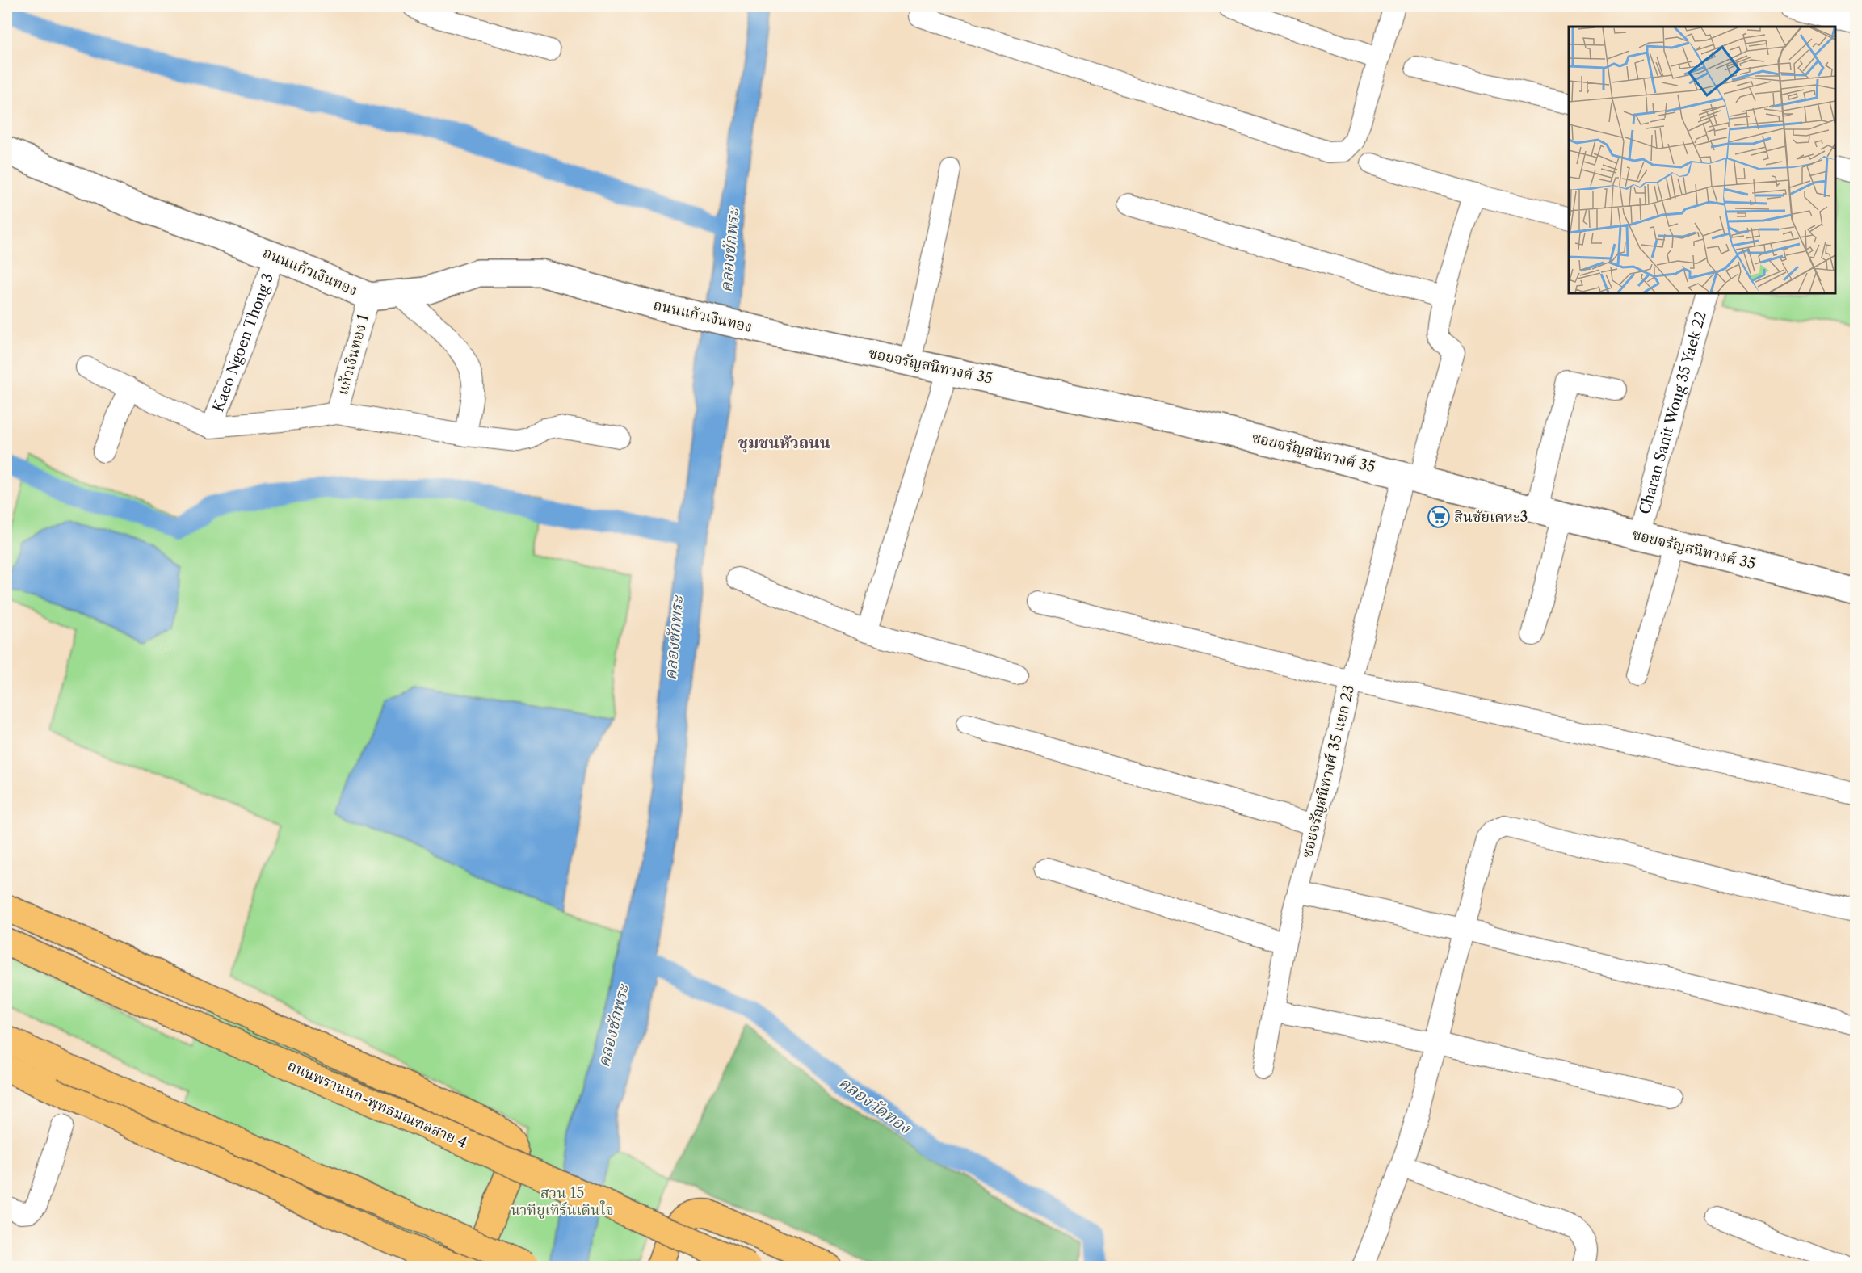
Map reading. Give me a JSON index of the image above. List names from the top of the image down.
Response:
{
  "streets": {
    "main road": ["ถนนพรานนก-พุทธมณฑลสาย 4"],
    "street": [
      "ถนนแก้วเงินทอง",
      "Kaeo Ngoen Thong 3",
      "แก้วเงินทอง 1",
      "ซอยจรัญสนิทวงศ์ 35",
      "Charan Sanit Wong 35 Yaek 22",
      "ซอยจรัญสนิทวงศ์ 35 แยก 23"
    ]
  },
  "crossings": [
    ["ถนนแก้วเงินทอง", "Kaeo Ngoen Thong 3"],
    ["ถนนแก้วเงินทอง", "แก้วเงินทอง 1"],
    ["ถนนแก้วเงินทอง", "ซอยจรัญสนิทวงศ์ 35"],
    ["ซอยจรัญสนิทวงศ์ 35", "Charan Sanit Wong 35 Yaek 22"],
    ["ซอยจรัญสนิทวงศ์ 35", "ซอยจรัญสนิทวงศ์ 35 แยก 23"]
  ],
  "districts": ["ชุมชนหัวถนน"],
  "water": ["คลองชักพระ", "คลองวัดทอง"],
  "parks": ["สวน 15 นาทียูเทิร์นเดินใจ"],
  "places": {
    "supermarket": ["สินชัยเคหะ3"]
  }
}
